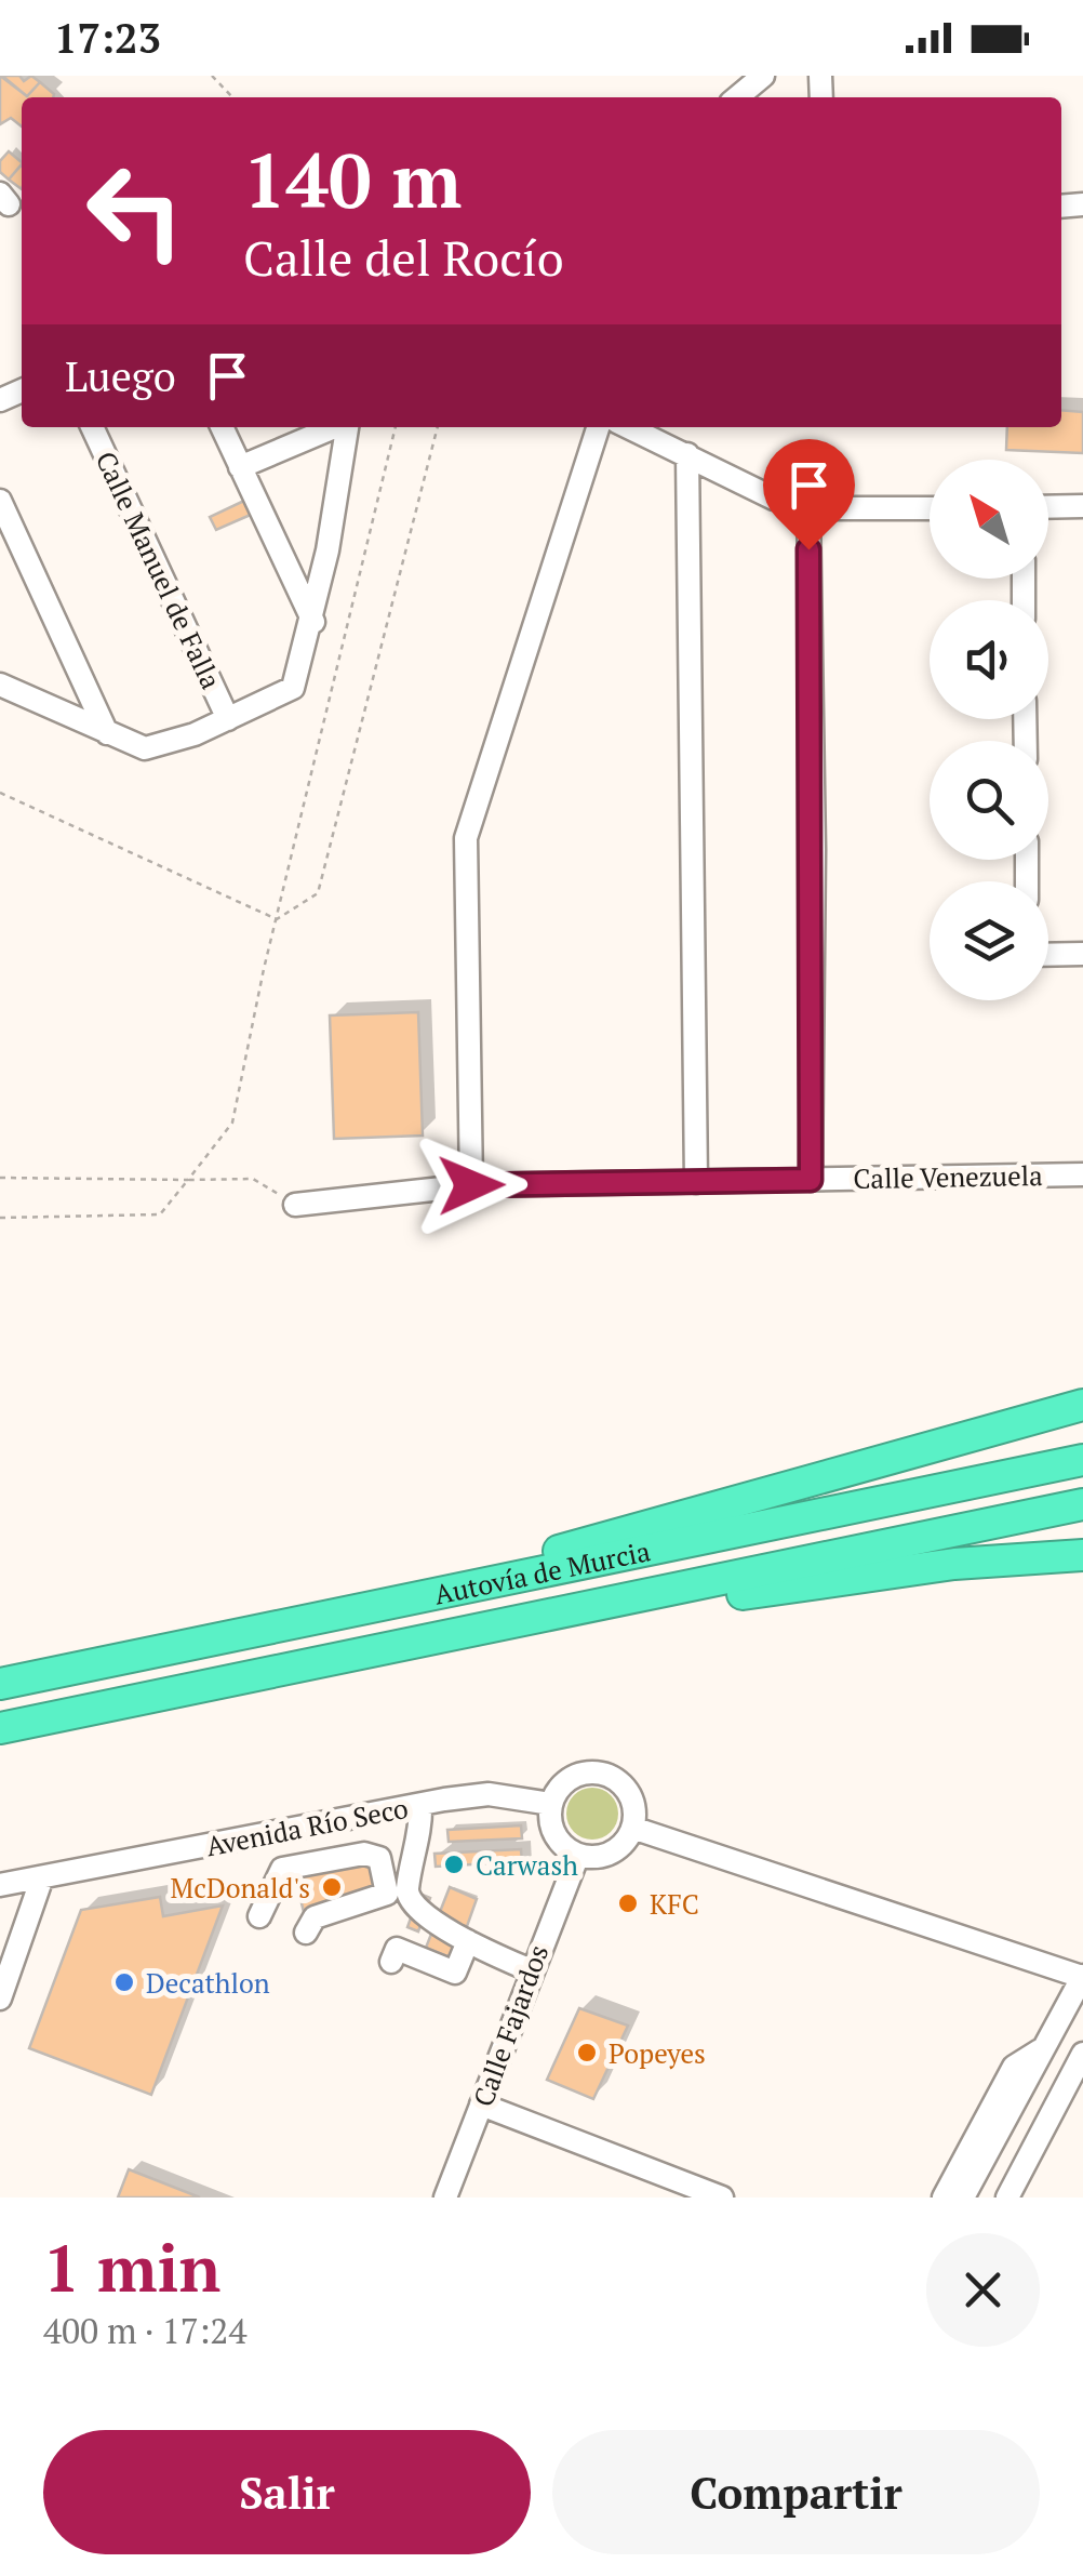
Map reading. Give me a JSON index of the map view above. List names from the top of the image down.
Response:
{
  "streets": {
    "highway": ["Autovía de Murcia"],
    "street": [
      "Calle Manuel de Falla",
      "Calle Venezuela",
      "Avenida Río Seco",
      "Calle Fajardos"
    ]
  },
  "crossings": [
    ["Avenida Río Seco", "Calle Fajardos"]
  ],
  "places": [
    "Carwash",
    "McDonald's",
    "KFC",
    "Decathlon",
    "Popeyes"
  ],
  "north": "top left",
  "page": {
    "status": "17:23",
    "turn": ["140 m", "Calle del Rocío"],
    "then": "Luego",
    "heading": ["1 min", "400 m · 17:24"],
    "buttons": ["Salir", "Compartir"]
  }
}
